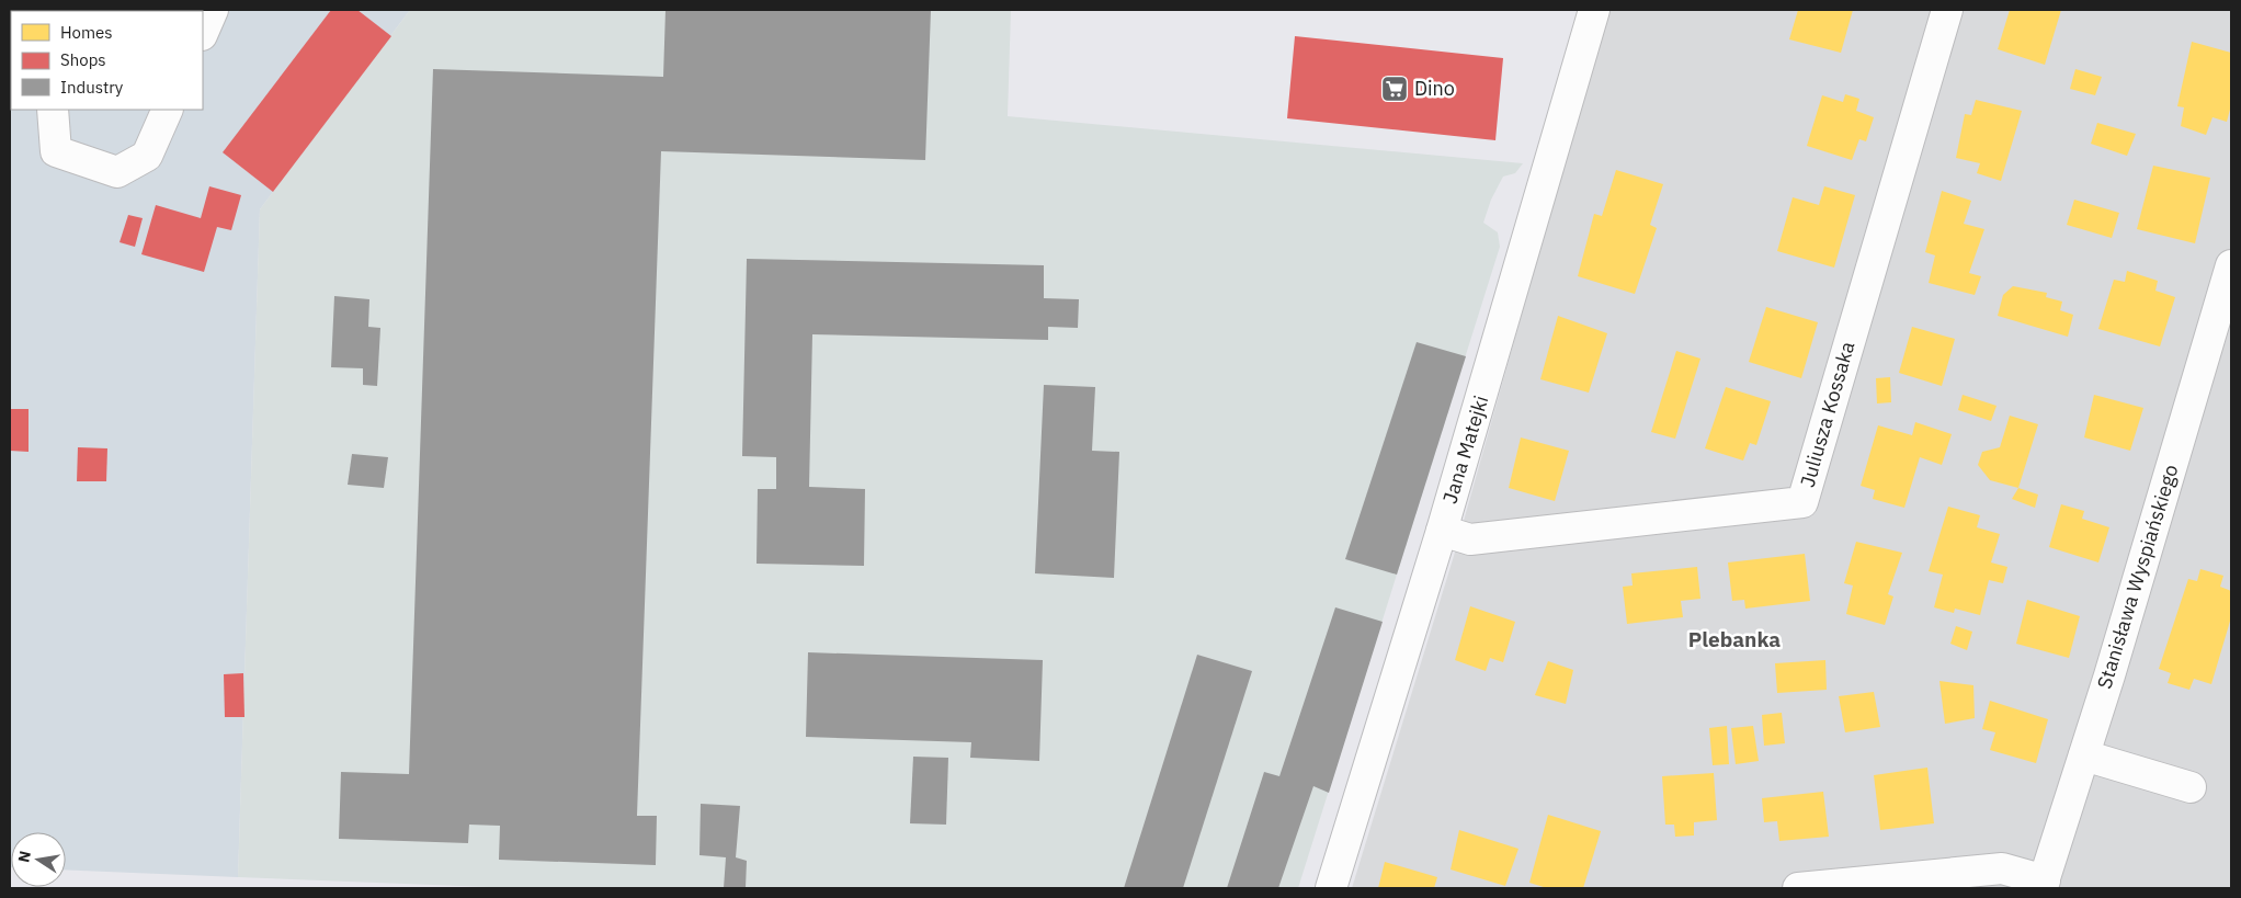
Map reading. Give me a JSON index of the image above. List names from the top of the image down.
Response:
{
  "streets": {
    "street": ["Juliusza Kossaka", "Jana Matejki", "Stanisława Wyspiańskiego"]
  },
  "crossings": [
    ["Juliusza Kossaka", "Jana Matejki"]
  ],
  "districts": ["Plebanka"],
  "places": {
    "supermarket": ["Dino"]
  },
  "legend": ["Homes", "Shops", "Industry"],
  "north": "left"
}
